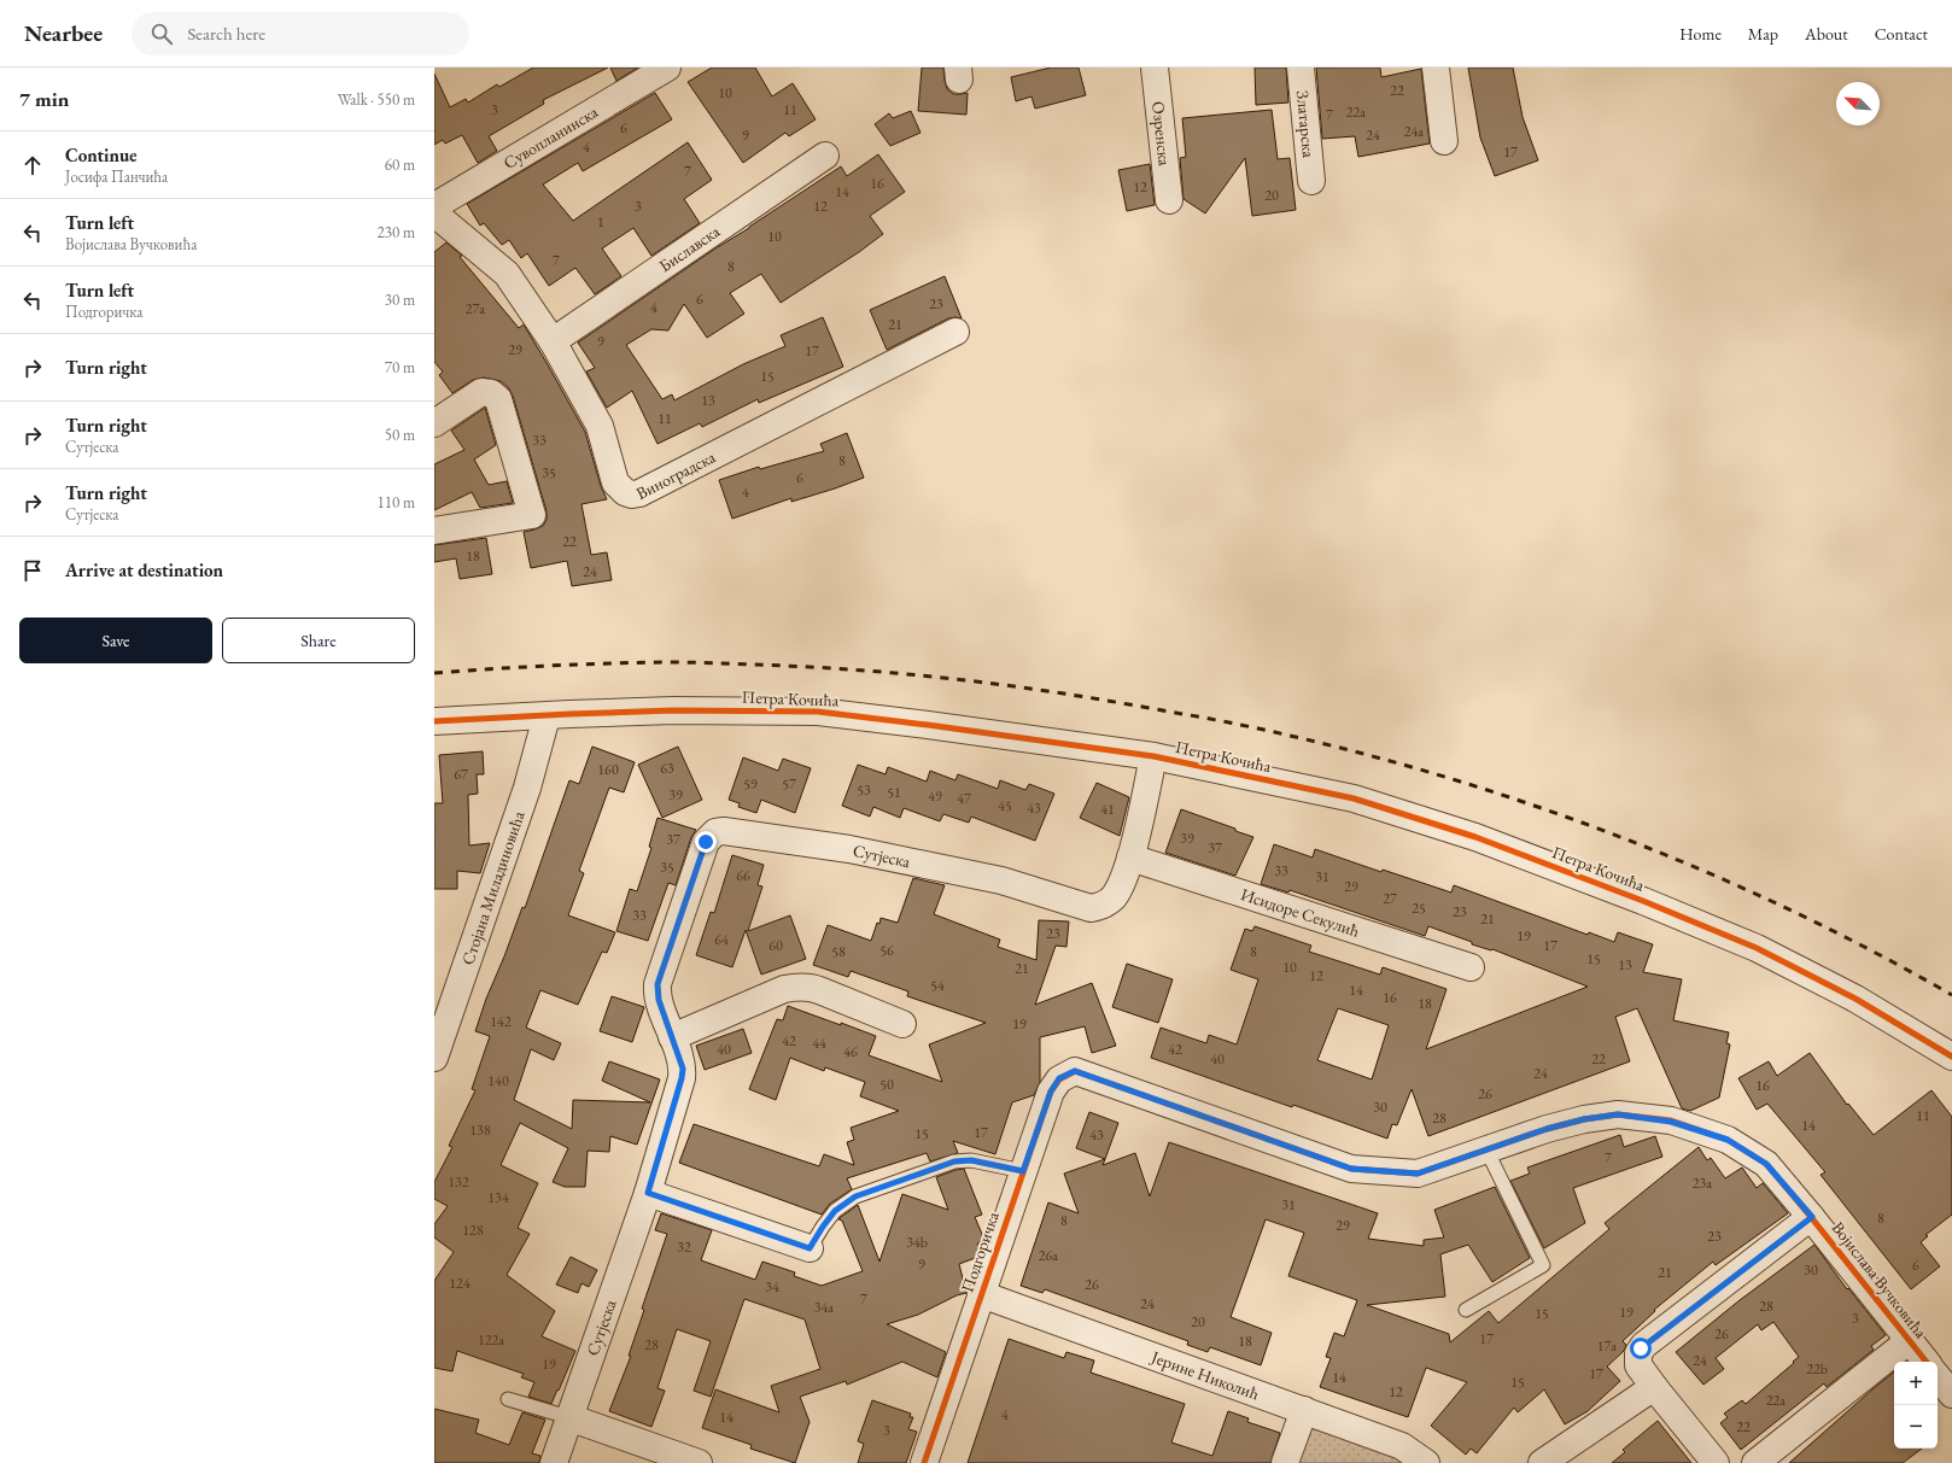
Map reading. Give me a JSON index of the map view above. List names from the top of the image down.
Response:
{
  "streets": {
    "street": [
      "Златарска",
      "Озренска",
      "Сувопланинска",
      "Биславска",
      "Виноградска",
      "Петра Кочића",
      "Сутјеска",
      "Стојана Миладиновића",
      "Исидоре Секулић",
      "Подгоричка",
      "Војислава Вучковића",
      "Јерине Николић"
    ]
  },
  "crossings": [
    ["Биславска", "Виноградска"],
    ["Петра Кочића", "Сутјеска"],
    ["Петра Кочића", "Стојана Миладиновића"],
    ["Сутјеска", "Исидоре Секулић"],
    ["Подгоричка", "Војислава Вучковића"],
    ["Подгоричка", "Јерине Николић"]
  ],
  "house_numbers": [
    "22",
    "10",
    "3",
    "11",
    "22a",
    "7",
    "6",
    "24a",
    "9",
    "24",
    "4",
    "17",
    "7",
    "16",
    "12",
    "14",
    "20",
    "3",
    "12",
    "1",
    "10",
    "7",
    "8",
    "6",
    "23",
    "4",
    "27a",
    "21",
    "9",
    "29",
    "17",
    "15",
    "13",
    "11",
    "33",
    "8",
    "35",
    "6",
    "4",
    "22",
    "18",
    "24",
    "63",
    "160",
    "67",
    "59",
    "57",
    "53",
    "51",
    "39",
    "49",
    "47",
    "45",
    "43",
    "41",
    "39",
    "37",
    "37",
    "35",
    "33",
    "66",
    "31",
    "29",
    "27",
    "25",
    "23",
    "33",
    "21",
    "23",
    "19",
    "64",
    "60",
    "17",
    "56",
    "58",
    "8",
    "15",
    "13",
    "10",
    "21",
    "12",
    "54",
    "14",
    "16",
    "18",
    "142",
    "19",
    "42",
    "44",
    "40",
    "42",
    "46",
    "40",
    "22",
    "24",
    "140",
    "50",
    "16",
    "26",
    "30",
    "11",
    "28",
    "14",
    "138",
    "17",
    "15",
    "43",
    "7",
    "132",
    "23a",
    "134",
    "31",
    "8",
    "8",
    "29",
    "128",
    "23",
    "34b",
    "32",
    "26a",
    "9",
    "6",
    "30",
    "21",
    "124",
    "26",
    "34",
    "7",
    "24",
    "28",
    "34a",
    "19",
    "15",
    "3",
    "20",
    "26",
    "17",
    "122a",
    "18",
    "28",
    "17a",
    "24",
    "19",
    "22b",
    "17",
    "14",
    "15",
    "12",
    "22a",
    "4",
    "14",
    "22",
    "3"
  ],
  "north": "top left",
  "page": {
    "header": "Nearbee",
    "search": "Search here",
    "nav": [
      "Home",
      "Map",
      "About",
      "Contact"
    ],
    "heading": ["7 min", "Walk · 550 m"],
    "list": [
      ["Continue", "Јосифа Панчића", "60 m"],
      ["Turn left", "Војислава Вучковића", "230 m"],
      ["Turn left", "Подгоричка", "30 m"],
      ["Turn right", "70 m"],
      ["Turn right", "Сутјеска", "50 m"],
      ["Turn right", "Сутјеска", "110 m"],
      "Arrive at destination"
    ],
    "buttons": ["Save", "Share"],
    "map_buttons": ["+", "−"]
  }
}
